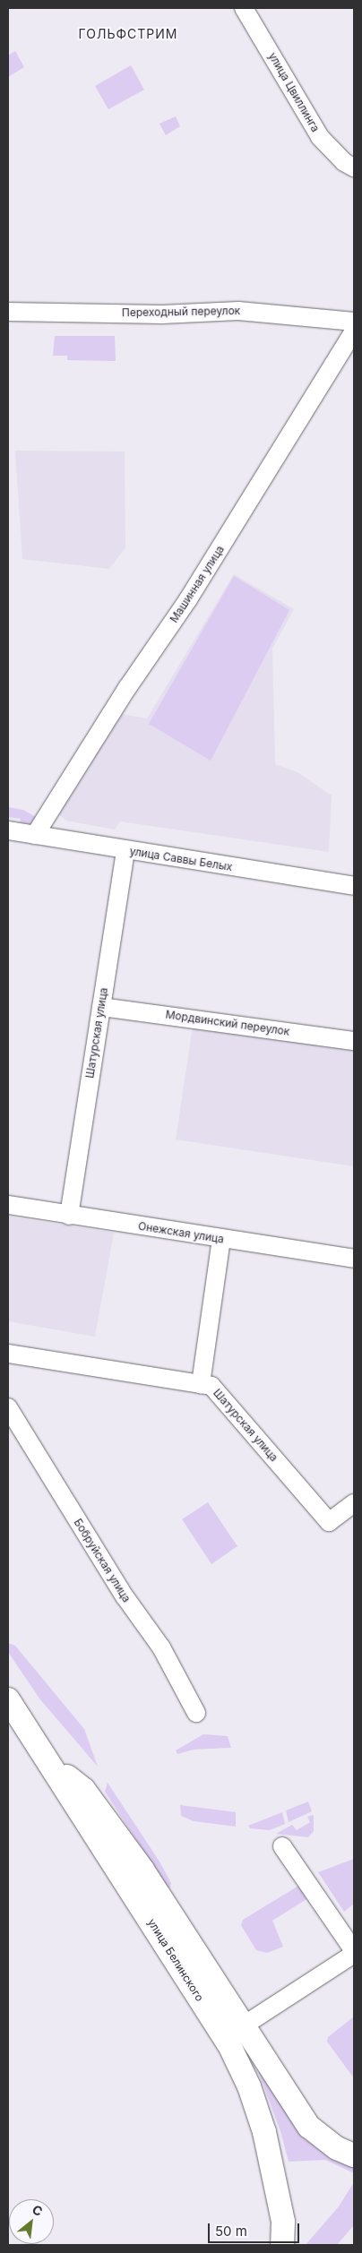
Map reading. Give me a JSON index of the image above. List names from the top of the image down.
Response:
{
  "streets": {
    "main road": ["улица Белинского"],
    "street": [
      "улица Цвиллинга",
      "Переходный переулок",
      "Машинная улица",
      "улица Саввы Белых",
      "Мордвинский переулок",
      "Шатурская улица",
      "Онежская улица",
      "Бобруйская улица"
    ]
  },
  "crossings": [
    ["Машинная улица", "улица Саввы Белых"],
    ["улица Саввы Белых", "Шатурская улица"],
    ["Мордвинский переулок", "Шатурская улица"],
    ["Шатурская улица", "Онежская улица"]
  ],
  "districts": ["ГОЛЬФСТРИМ"],
  "scale_bar": "50 m",
  "north": "top right"
}
